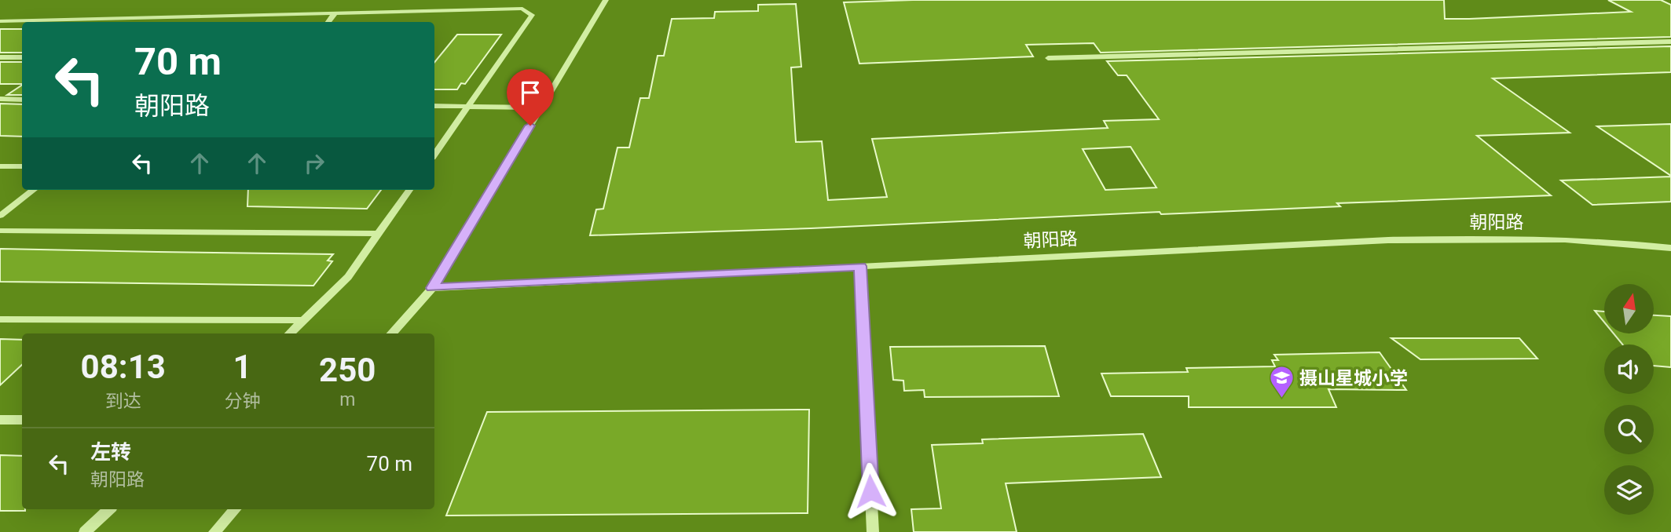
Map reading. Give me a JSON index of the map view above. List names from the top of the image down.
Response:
{
  "streets": {
    "street": ["朝阳路"]
  },
  "places": {
    "school or university": ["摄山星城小学"]
  },
  "north": "top",
  "page": {
    "turn": ["70 m", "朝阳路"],
    "eta": [
      "08:13",
      "到达",
      "1",
      "分钟",
      "250",
      "m"
    ],
    "list": [
      {
        "name": "左转",
        "note": "朝阳路",
        "value": "70 m"
      }
    ]
  }
}
